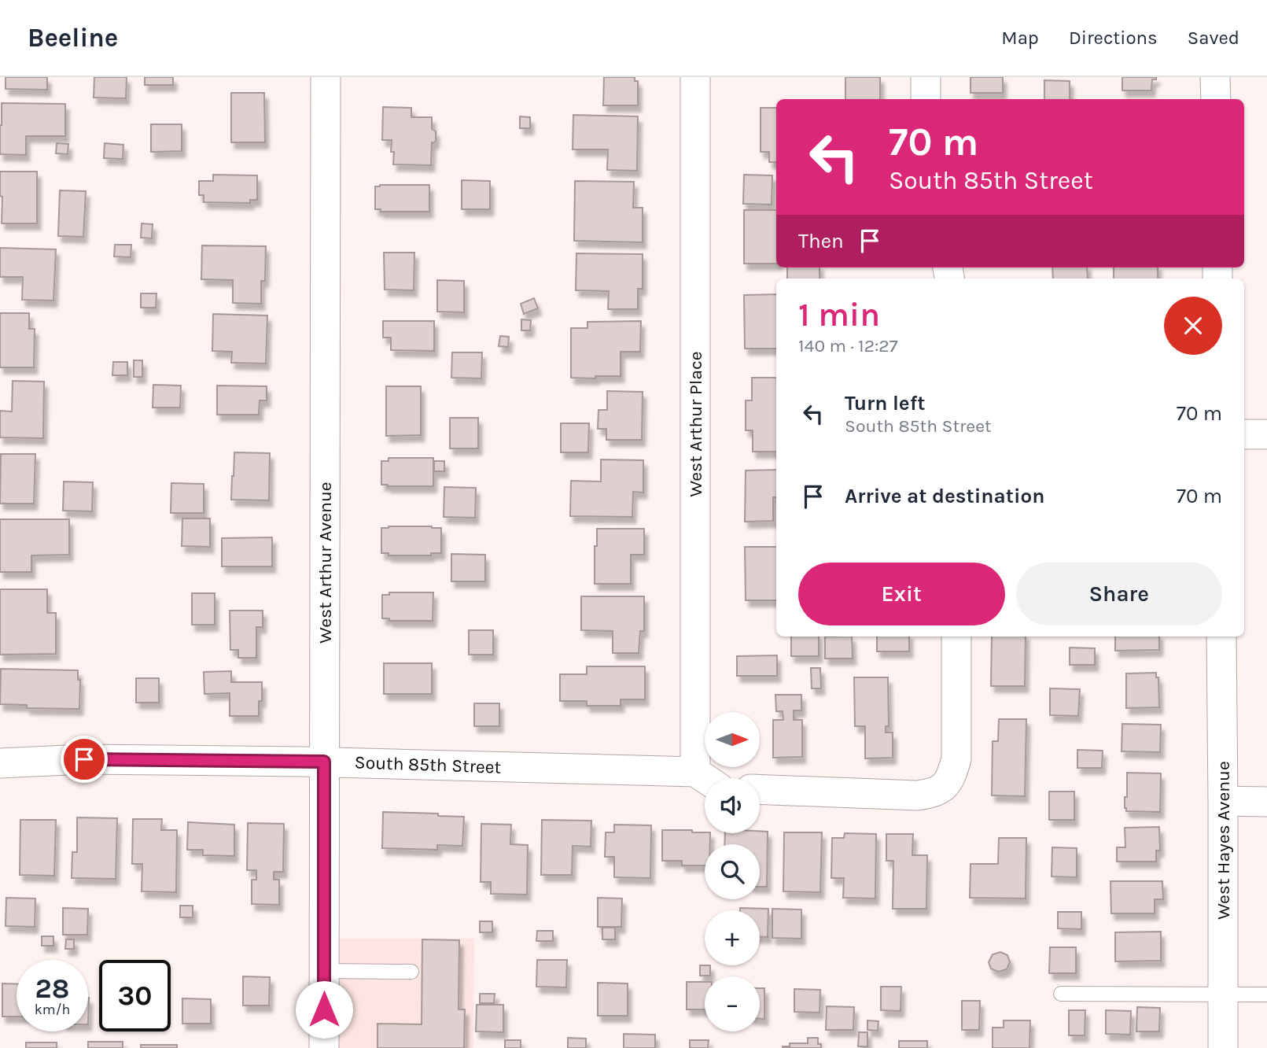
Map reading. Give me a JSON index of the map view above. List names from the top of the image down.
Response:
{
  "streets": {
    "street": [
      "West Arthur Place",
      "West Arthur Avenue",
      "South 85th Street",
      "West Hayes Avenue"
    ]
  },
  "crossings": [
    ["West Arthur Avenue", "South 85th Street"]
  ],
  "north": "right",
  "page": {
    "header": "Beeline",
    "nav": ["Map", "Directions", "Saved"],
    "turn": ["70 m", "South 85th Street"],
    "then": "Then",
    "heading": ["1 min", "140 m · 12:27"],
    "list": [
      {
        "name": "Turn left",
        "note": "South 85th Street",
        "value": "70 m"
      },
      {
        "name": "Arrive at destination",
        "value": "70 m"
      }
    ],
    "buttons": ["Exit", "Share"],
    "map_buttons": ["+", "−"],
    "speed": "28 km/h",
    "limit": "30"
  }
}
